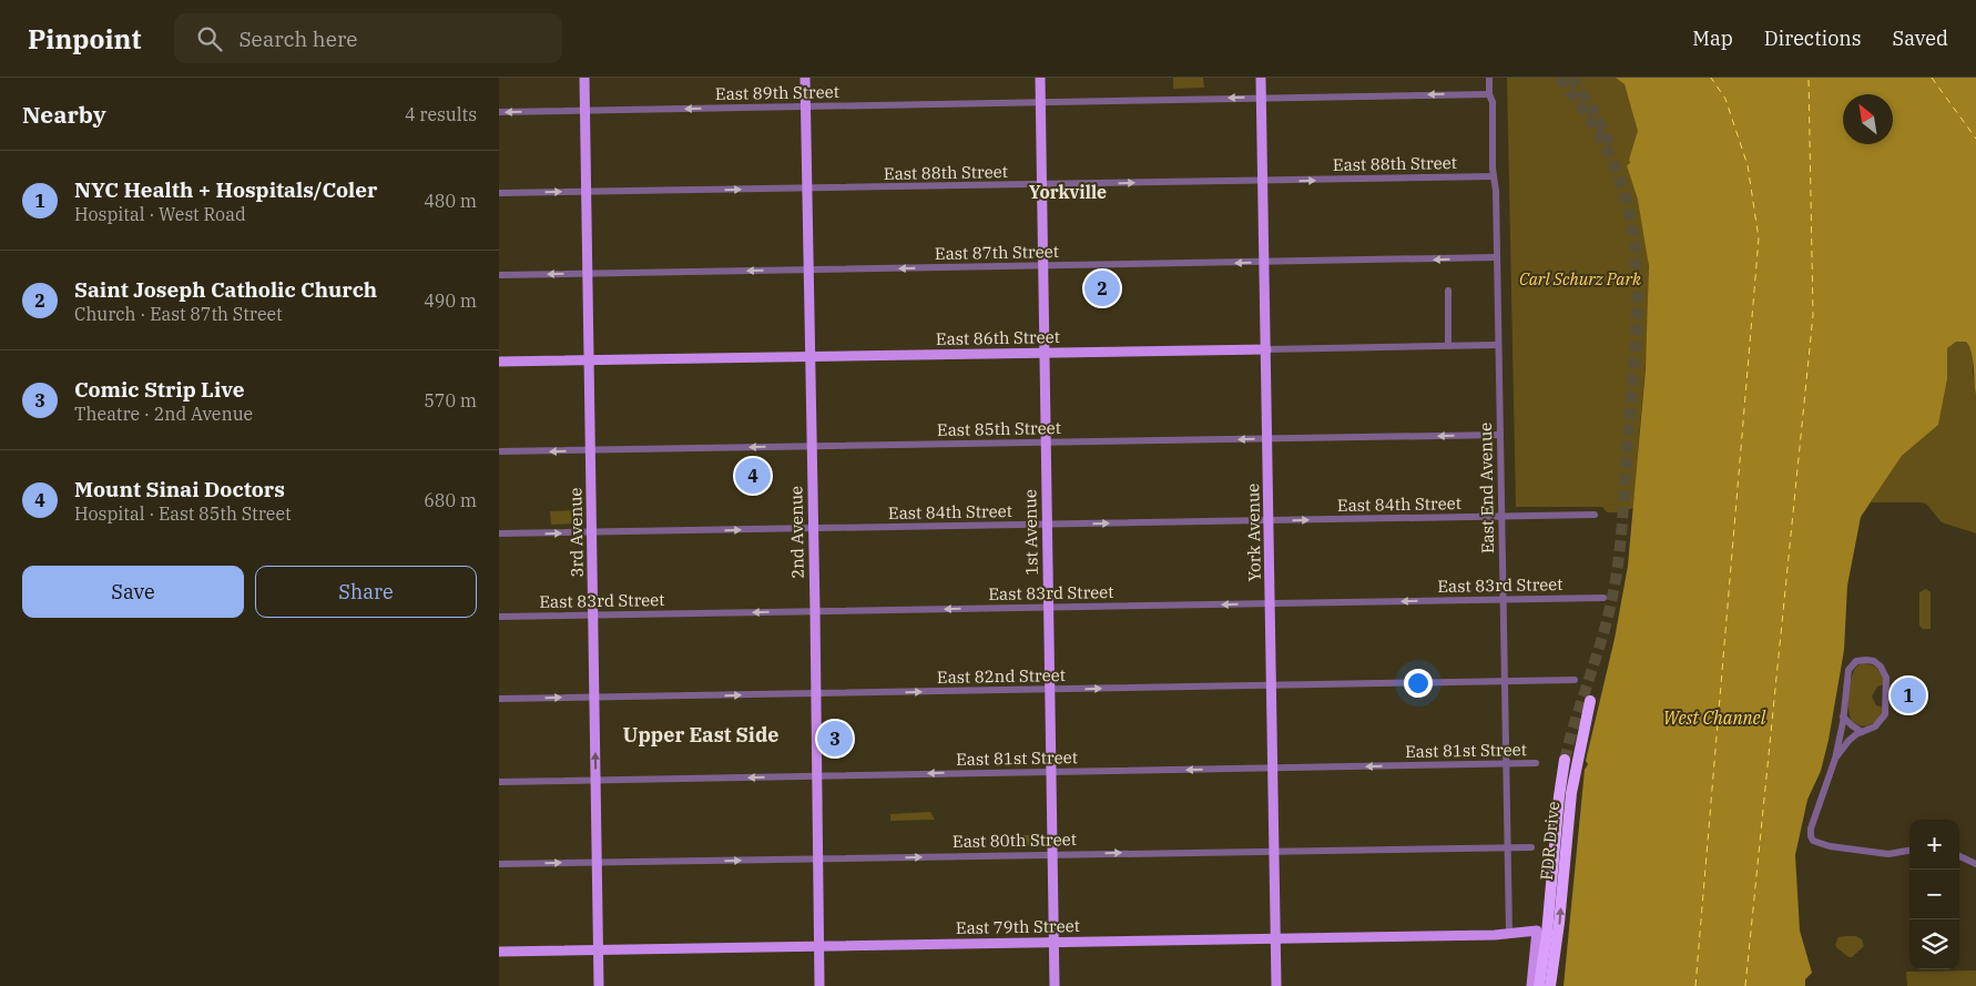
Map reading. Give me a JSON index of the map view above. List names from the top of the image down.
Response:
{
  "streets": {
    "highway": ["FDR Drive"],
    "main road": [
      "East 86th Street",
      "3rd Avenue",
      "2nd Avenue",
      "1st Avenue",
      "York Avenue",
      "East 79th Street"
    ],
    "street": [
      "East 89th Street",
      "East 88th Street",
      "East 87th Street",
      "East 85th Street",
      "East End Avenue",
      "East 84th Street",
      "East 83rd Street",
      "East 82nd Street",
      "East 81st Street",
      "East 80th Street"
    ]
  },
  "crossings": [
    ["East 89th Street", "East End Avenue"],
    ["East 89th Street", "3rd Avenue"],
    ["East 89th Street", "2nd Avenue"],
    ["East 89th Street", "1st Avenue"],
    ["East 89th Street", "York Avenue"],
    ["East 88th Street", "East End Avenue"],
    ["East 88th Street", "3rd Avenue"],
    ["East 88th Street", "2nd Avenue"],
    ["East 88th Street", "1st Avenue"],
    ["East 88th Street", "York Avenue"],
    ["East 87th Street", "East End Avenue"],
    ["East 87th Street", "3rd Avenue"],
    ["East 87th Street", "2nd Avenue"],
    ["East 87th Street", "1st Avenue"],
    ["East 87th Street", "York Avenue"],
    ["East 86th Street", "East End Avenue"],
    ["East 86th Street", "3rd Avenue"],
    ["East 86th Street", "2nd Avenue"],
    ["East 86th Street", "1st Avenue"],
    ["East 86th Street", "York Avenue"],
    ["East 85th Street", "East End Avenue"],
    ["East 85th Street", "3rd Avenue"],
    ["East 85th Street", "2nd Avenue"],
    ["East 85th Street", "1st Avenue"],
    ["East 85th Street", "York Avenue"],
    ["East End Avenue", "East 84th Street"],
    ["East End Avenue", "East 83rd Street"],
    ["East End Avenue", "East 82nd Street"],
    ["East End Avenue", "East 81st Street"],
    ["East End Avenue", "East 80th Street"],
    ["East End Avenue", "East 79th Street"],
    ["East 84th Street", "3rd Avenue"],
    ["East 84th Street", "2nd Avenue"],
    ["East 84th Street", "1st Avenue"],
    ["East 84th Street", "York Avenue"],
    ["3rd Avenue", "East 83rd Street"],
    ["3rd Avenue", "East 82nd Street"],
    ["3rd Avenue", "East 81st Street"],
    ["3rd Avenue", "East 80th Street"],
    ["3rd Avenue", "East 79th Street"],
    ["2nd Avenue", "East 83rd Street"],
    ["2nd Avenue", "East 82nd Street"],
    ["2nd Avenue", "East 81st Street"],
    ["2nd Avenue", "East 80th Street"],
    ["2nd Avenue", "East 79th Street"],
    ["1st Avenue", "East 83rd Street"],
    ["1st Avenue", "East 82nd Street"],
    ["1st Avenue", "East 81st Street"],
    ["1st Avenue", "East 80th Street"],
    ["1st Avenue", "East 79th Street"],
    ["York Avenue", "East 83rd Street"],
    ["York Avenue", "East 82nd Street"],
    ["York Avenue", "East 81st Street"],
    ["York Avenue", "East 80th Street"],
    ["York Avenue", "East 79th Street"]
  ],
  "one_way": [
    "East 89th Street",
    "East 88th Street",
    "East 87th Street",
    "East 85th Street",
    "East 84th Street",
    "East 83rd Street",
    "East 82nd Street",
    "East 81st Street",
    "East 80th Street"
  ],
  "districts": ["Yorkville", "Upper East Side"],
  "water": ["West Channel"],
  "parks": ["Carl Schurz Park"],
  "north": "top left",
  "page": {
    "header": "Pinpoint",
    "search": "Search here",
    "nav": ["Map", "Directions", "Saved"],
    "heading": ["Nearby", "4 results"],
    "list": [
      {
        "mark": "1",
        "name": "NYC Health + Hospitals/Coler",
        "note": "Hospital · West Road",
        "value": "480 m"
      },
      {
        "mark": "2",
        "name": "Saint Joseph Catholic Church",
        "note": "Church · East 87th Street",
        "value": "490 m"
      },
      {
        "mark": "3",
        "name": "Comic Strip Live",
        "note": "Theatre · 2nd Avenue",
        "value": "570 m"
      },
      {
        "mark": "4",
        "name": "Mount Sinai Doctors",
        "note": "Hospital · East 85th Street",
        "value": "680 m"
      }
    ],
    "pins": [
      "2",
      "4",
      "1",
      "3"
    ],
    "buttons": ["Save", "Share"],
    "map_buttons": ["+", "−"]
  }
}
